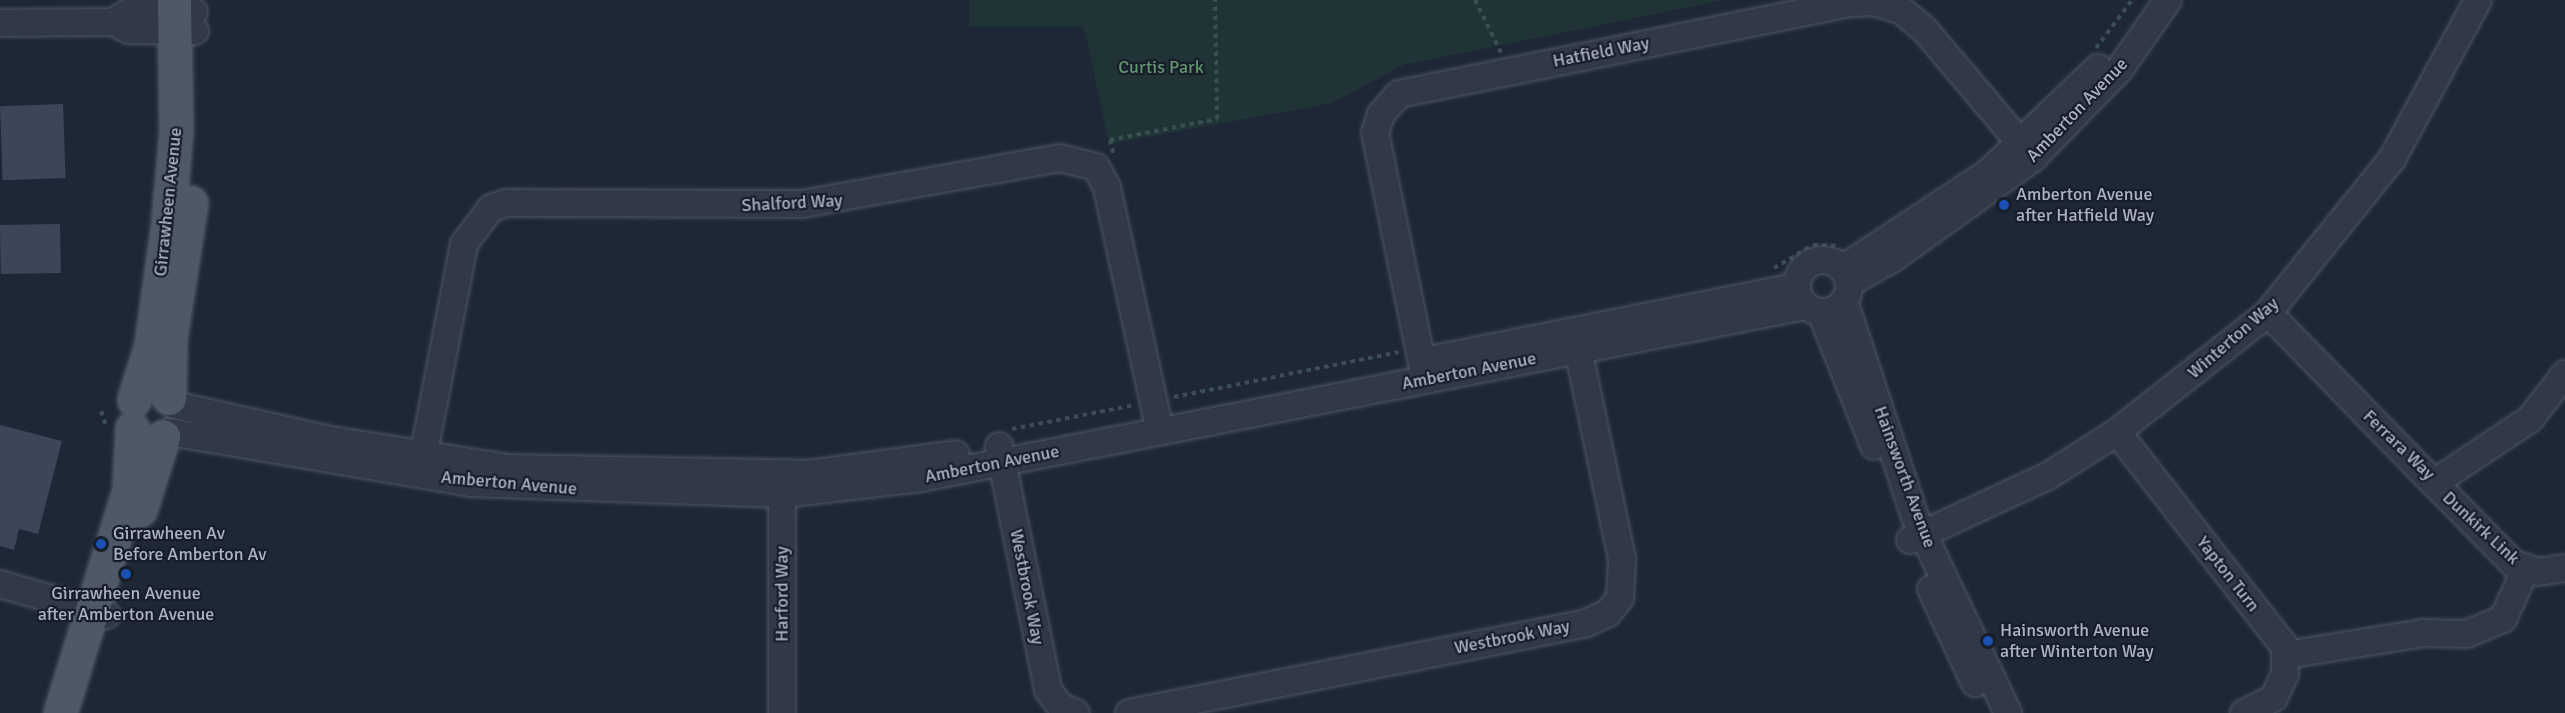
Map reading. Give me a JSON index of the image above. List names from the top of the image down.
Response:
{
  "streets": {
    "main road": ["Girrawheen Avenue"],
    "street": [
      "Hatfield Way",
      "Amberton Avenue",
      "Shalford Way",
      "Winterton Way",
      "Ferrara Way",
      "Hainsworth Avenue",
      "Dunkirk Link",
      "Yapton Turn",
      "Westbrook Way",
      "Harford Way"
    ]
  },
  "crossings": [
    ["Hatfield Way", "Amberton Avenue"],
    ["Amberton Avenue", "Girrawheen Avenue"],
    ["Amberton Avenue", "Shalford Way"],
    ["Amberton Avenue", "Hainsworth Avenue"],
    ["Amberton Avenue", "Westbrook Way"],
    ["Amberton Avenue", "Harford Way"],
    ["Winterton Way", "Ferrara Way"],
    ["Winterton Way", "Hainsworth Avenue"],
    ["Winterton Way", "Yapton Turn"],
    ["Ferrara Way", "Dunkirk Link"]
  ],
  "parks": ["Curtis Park"],
  "places": [
    "Amberton Avenue after Hatfield Way",
    "Girrawheen Av Before Amberton Av",
    "Girrawheen Avenue after Amberton Avenue",
    "Hainsworth Avenue after Winterton Way"
  ]
}
